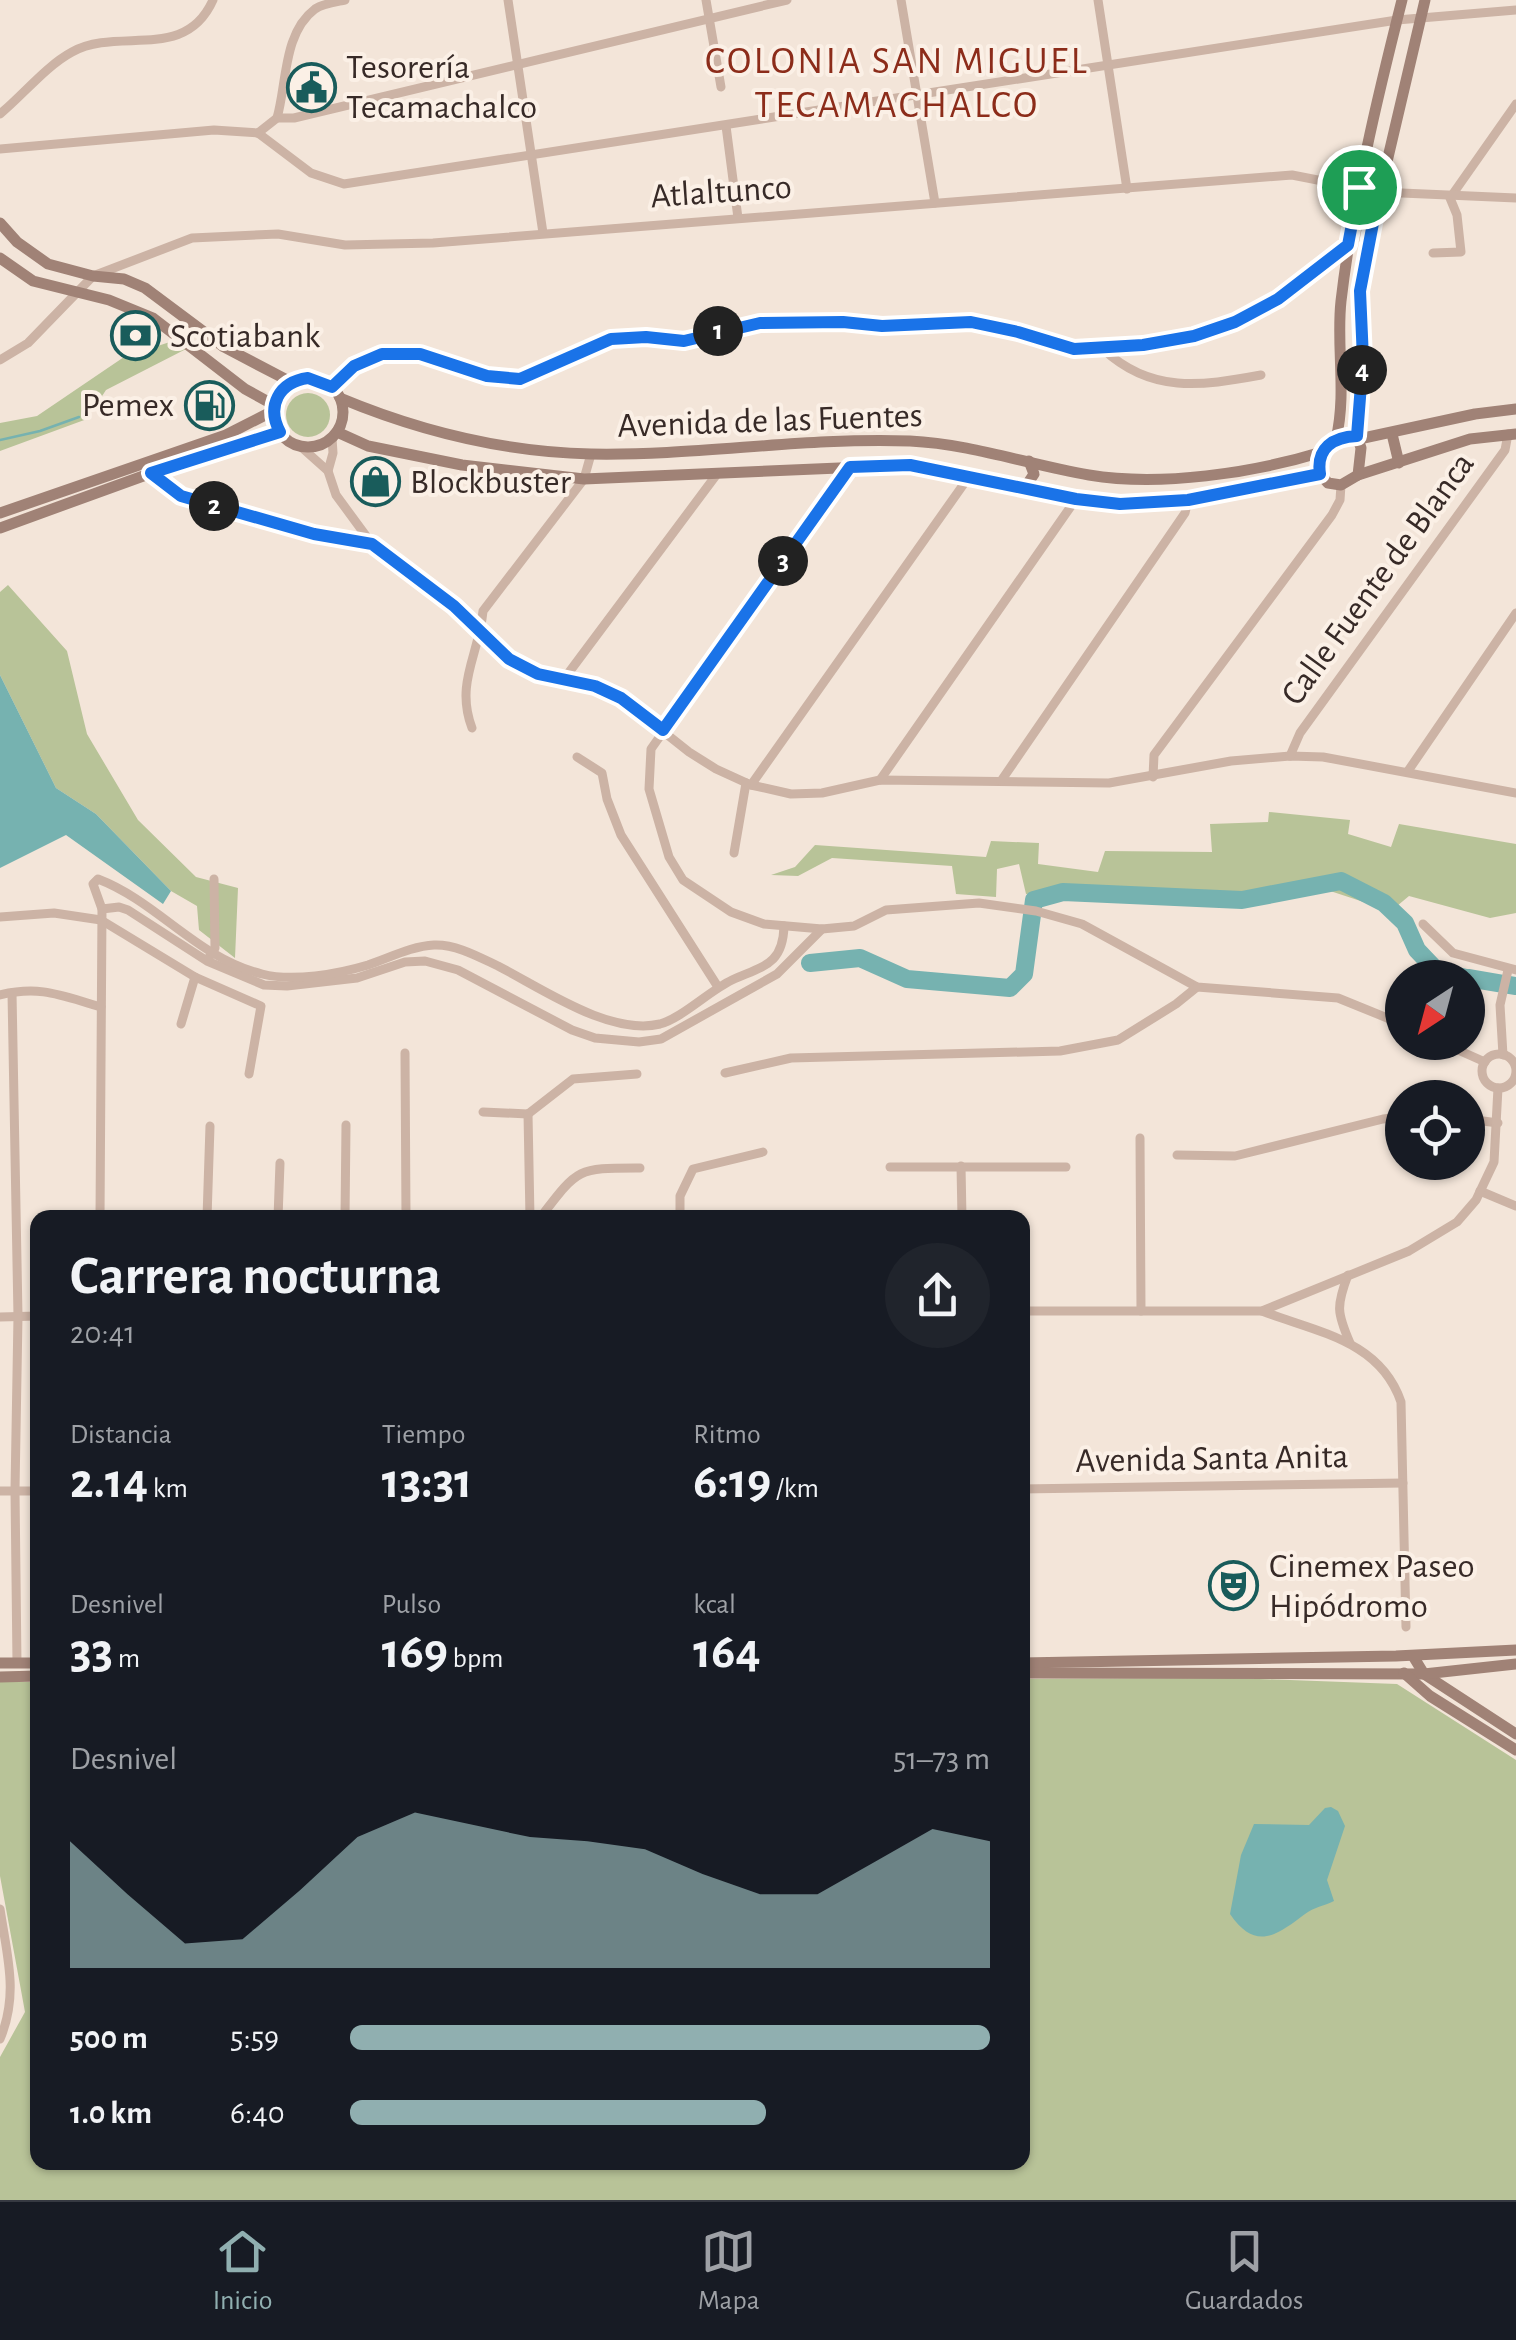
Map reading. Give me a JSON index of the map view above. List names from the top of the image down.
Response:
{
  "streets": {
    "main road": ["Avenida de las Fuentes"],
    "street": ["Atlaltunco", "Calle Fuente de Blanca", "Avenida Santa Anita"]
  },
  "districts": ["COLONIA SAN MIGUEL TECAMACHALCO"],
  "places": {
    "public building": ["Tesorería Tecamachalco"],
    "bank": ["Scotiabank"],
    "fuel station": ["Pemex"],
    "shop": ["Blockbuster"],
    "theatre": ["Cinemex Paseo Hipódromo"]
  },
  "north": "bottom left",
  "page": {
    "pins": [
      "1",
      "4",
      "2",
      "3"
    ],
    "heading": ["Carrera nocturna", "20:41"],
    "stats": [
      ["Distancia", "2.14 km"],
      ["Tiempo", "13:31"],
      ["Ritmo", "6:19 /km"],
      ["Desnivel", "33 m"],
      ["Pulso", "169 bpm"],
      ["kcal", "164"]
    ],
    "chart": ["Desnivel", "51–73 m"],
    "list": [
      {
        "name": "500 m",
        "note": "5:59"
      },
      {
        "name": "1.0 km",
        "note": "6:40"
      }
    ],
    "tabs": ["Inicio", "Mapa", "Guardados"]
  }
}
